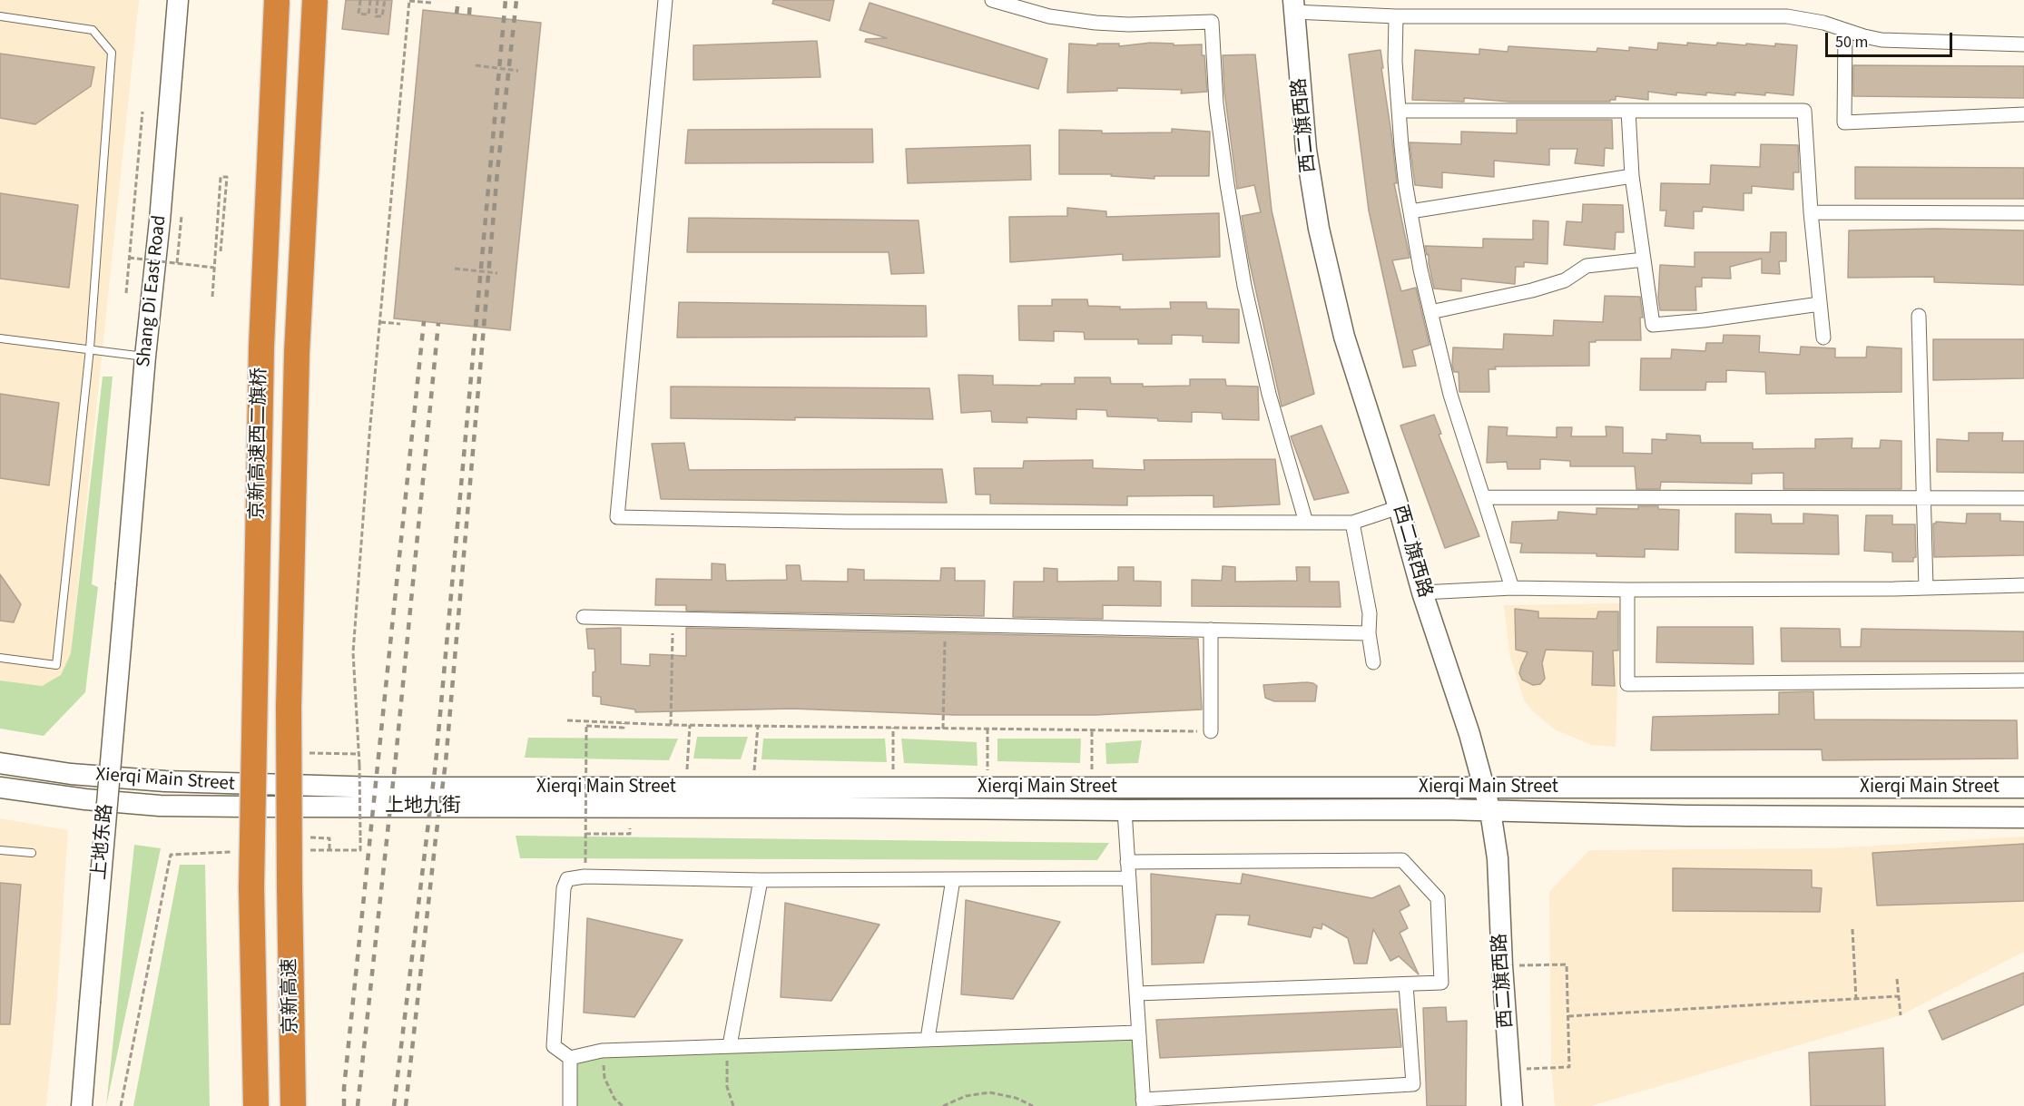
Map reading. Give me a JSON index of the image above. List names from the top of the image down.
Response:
{
  "streets": {
    "highway": ["京新高速西二旗桥", "京新高速"],
    "main road": [
      "西二旗西路",
      "Shang Di East Road",
      "Xierqi Main Street",
      "上地九街",
      "上地东路"
    ]
  },
  "crossings": [
    ["西二旗西路", "Xierqi Main Street"],
    ["Shang Di East Road", "上地东路"],
    ["京新高速西二旗桥", "京新高速"],
    ["Xierqi Main Street", "上地九街"]
  ],
  "scale_bar": "50 m"
}
